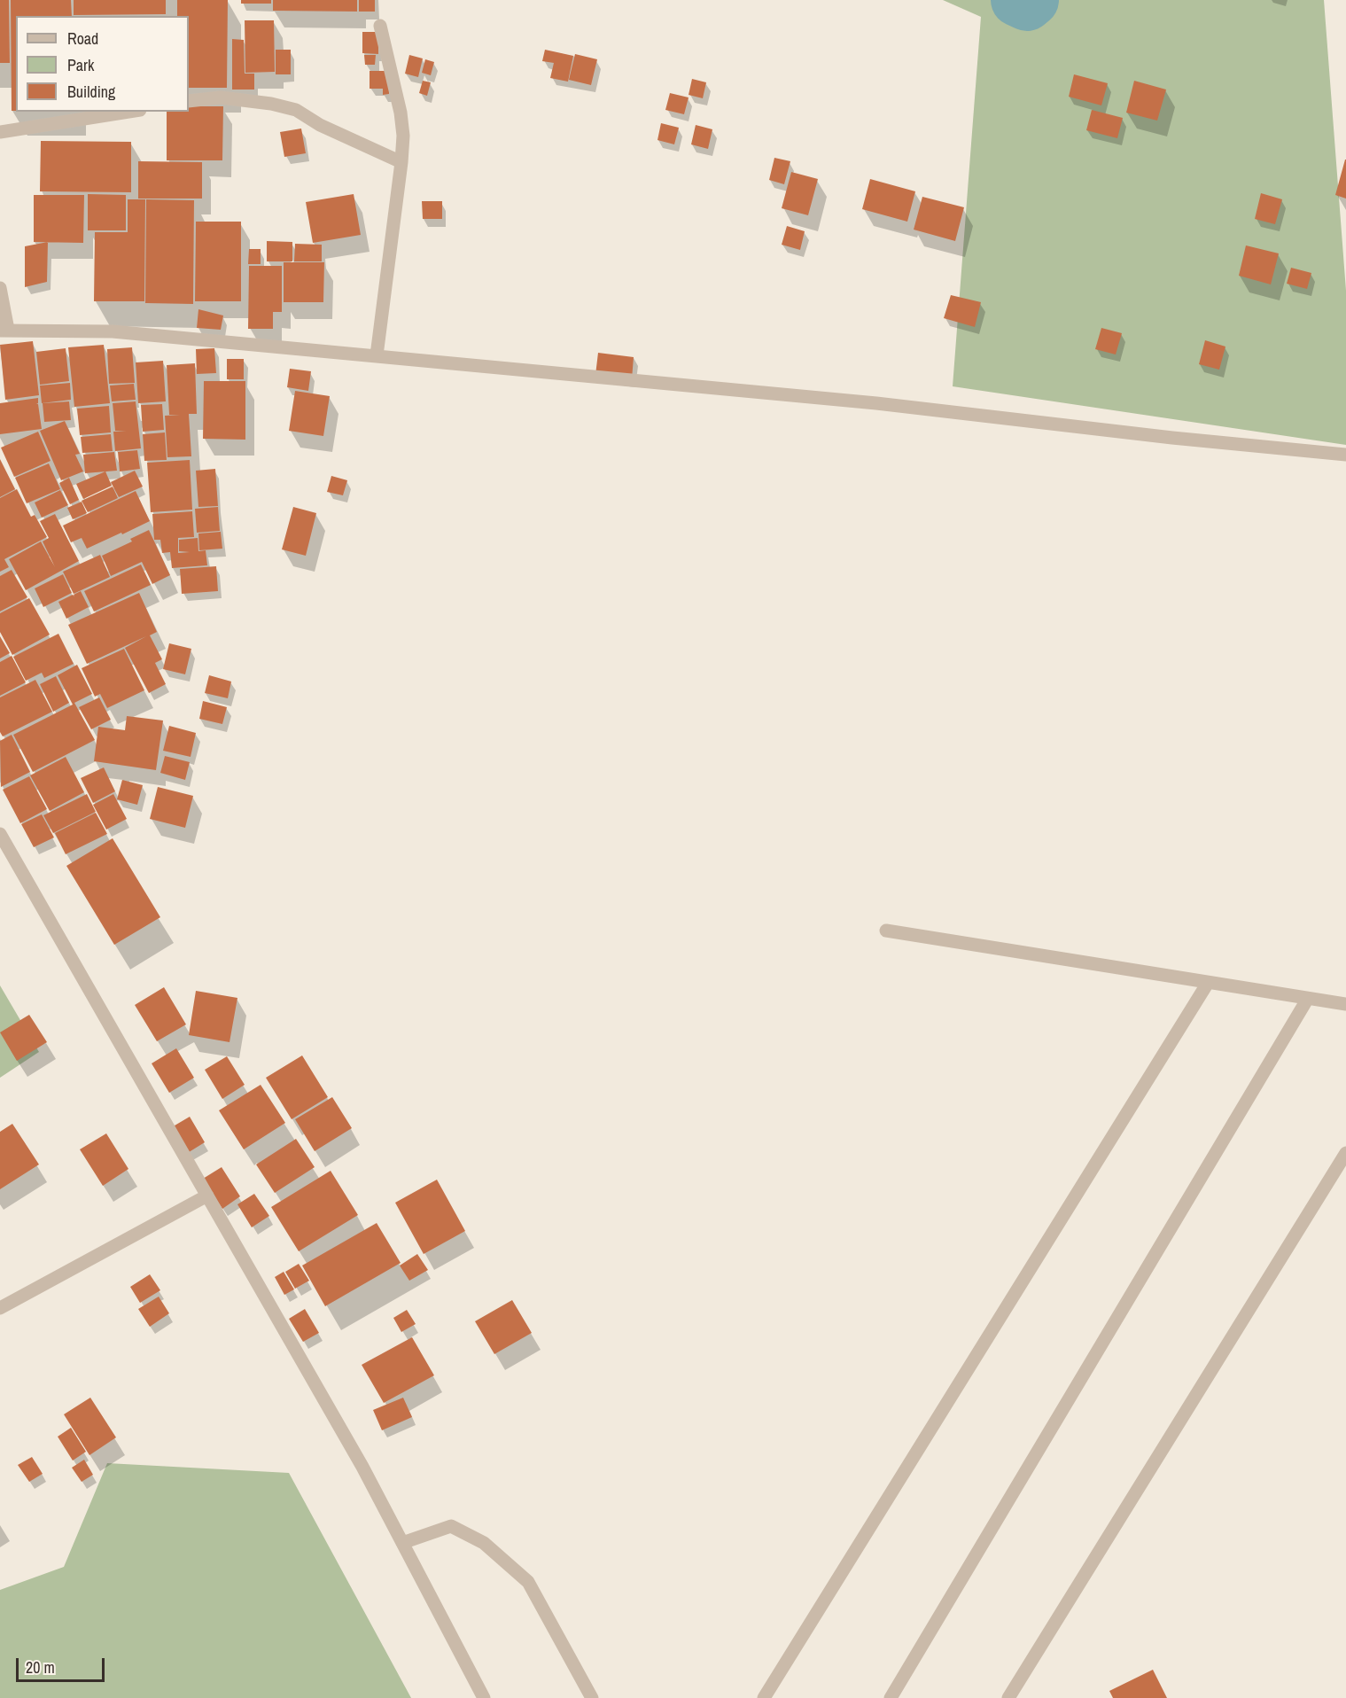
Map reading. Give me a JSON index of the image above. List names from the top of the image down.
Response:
{
  "legend": ["Road", "Park", "Building"],
  "scale_bar": "20 m"
}
